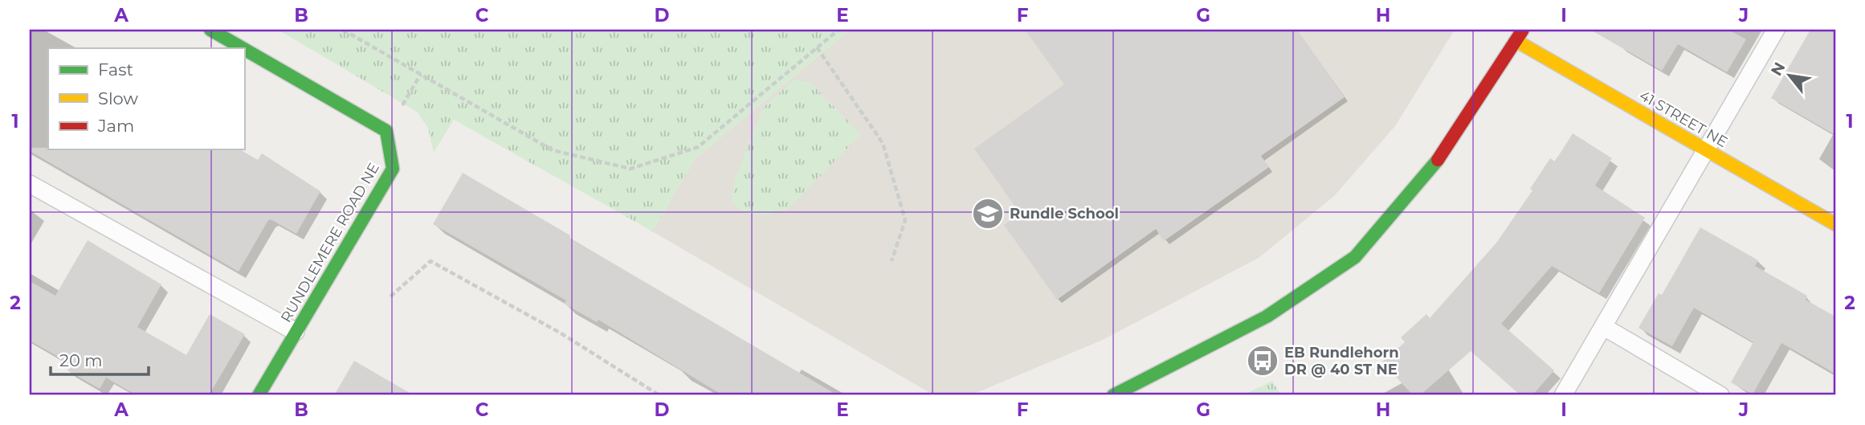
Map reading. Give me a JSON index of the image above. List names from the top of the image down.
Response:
{
  "streets": {
    "street": ["41 STREET NE", "RUNDLEMERE ROAD NE"]
  },
  "places": {
    "school or university": ["Rundle School"],
    "bus stop": ["EB Rundlehorn DR @ 40 ST NE"]
  },
  "legend": ["Fast", "Slow", "Jam"],
  "scale_bar": "20 m",
  "north": "top left",
  "grid": {
    "columns": [
      "A",
      "B",
      "C",
      "D",
      "E",
      "F",
      "G",
      "H",
      "I",
      "J"
    ],
    "rows": ["1", "2"]
  }
}
